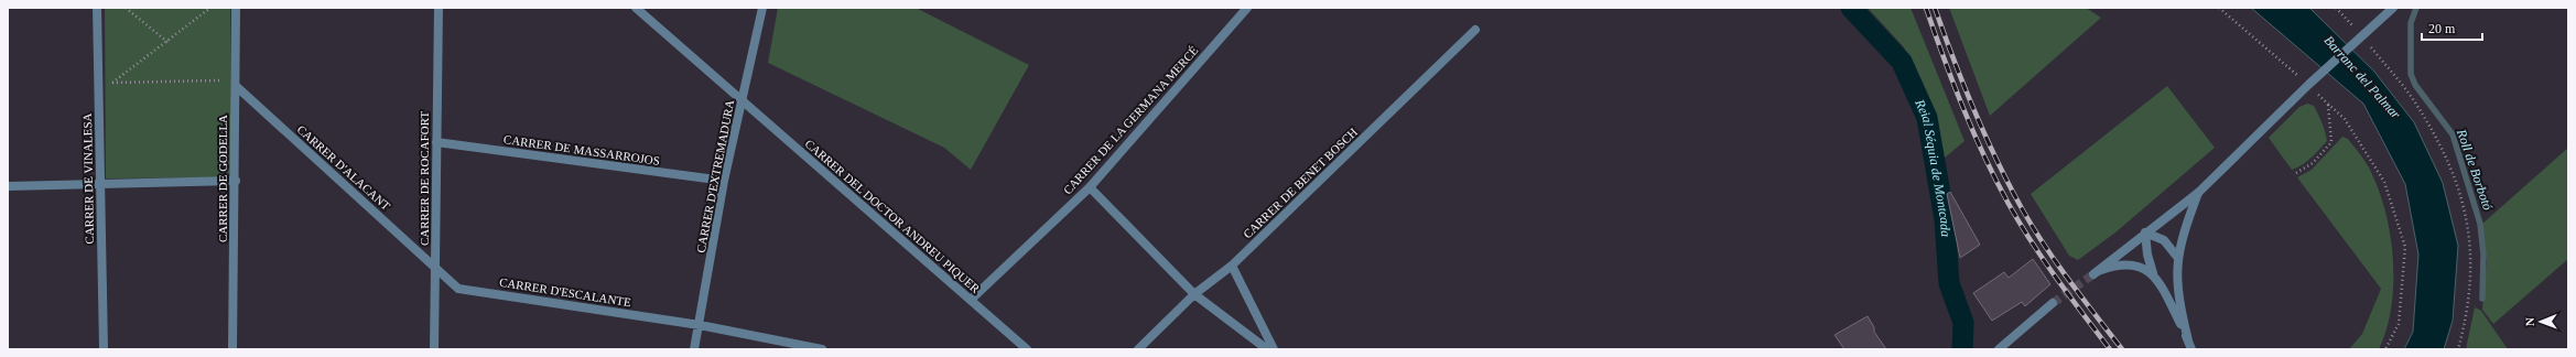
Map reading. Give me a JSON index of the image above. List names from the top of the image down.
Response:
{
  "streets": {
    "street": [
      "CARRER DE LA GERMANA MERCÉ",
      "CARRER DE MASSARROJOS",
      "CARRER D'ALACANT",
      "CARRER D'EXTREMADURA",
      "CARRER DE VINALESA",
      "CARRER DE GODELLA",
      "CARRER DE ROCAFORT",
      "CARRER DE BENET BOSCH",
      "CARRER DEL DOCTOR ANDREU PIQUER",
      "CARRER D'ESCALANTE"
    ]
  },
  "crossings": [
    ["CARRER DE LA GERMANA MERCÉ", "CARRER DEL DOCTOR ANDREU PIQUER"],
    ["CARRER DE MASSARROJOS", "CARRER D'EXTREMADURA"],
    ["CARRER DE MASSARROJOS", "CARRER DE ROCAFORT"],
    ["CARRER D'ALACANT", "CARRER DE GODELLA"],
    ["CARRER D'ALACANT", "CARRER DE ROCAFORT"],
    ["CARRER D'ALACANT", "CARRER D'ESCALANTE"],
    ["CARRER D'EXTREMADURA", "CARRER DEL DOCTOR ANDREU PIQUER"],
    ["CARRER D'EXTREMADURA", "CARRER D'ESCALANTE"],
    ["CARRER DE ROCAFORT", "CARRER D'ESCALANTE"]
  ],
  "water": ["Barranc del Palmar", "Reial Séquia de Montcada", "Roll de Borbotó"],
  "scale_bar": "20 m",
  "north": "left"
}
